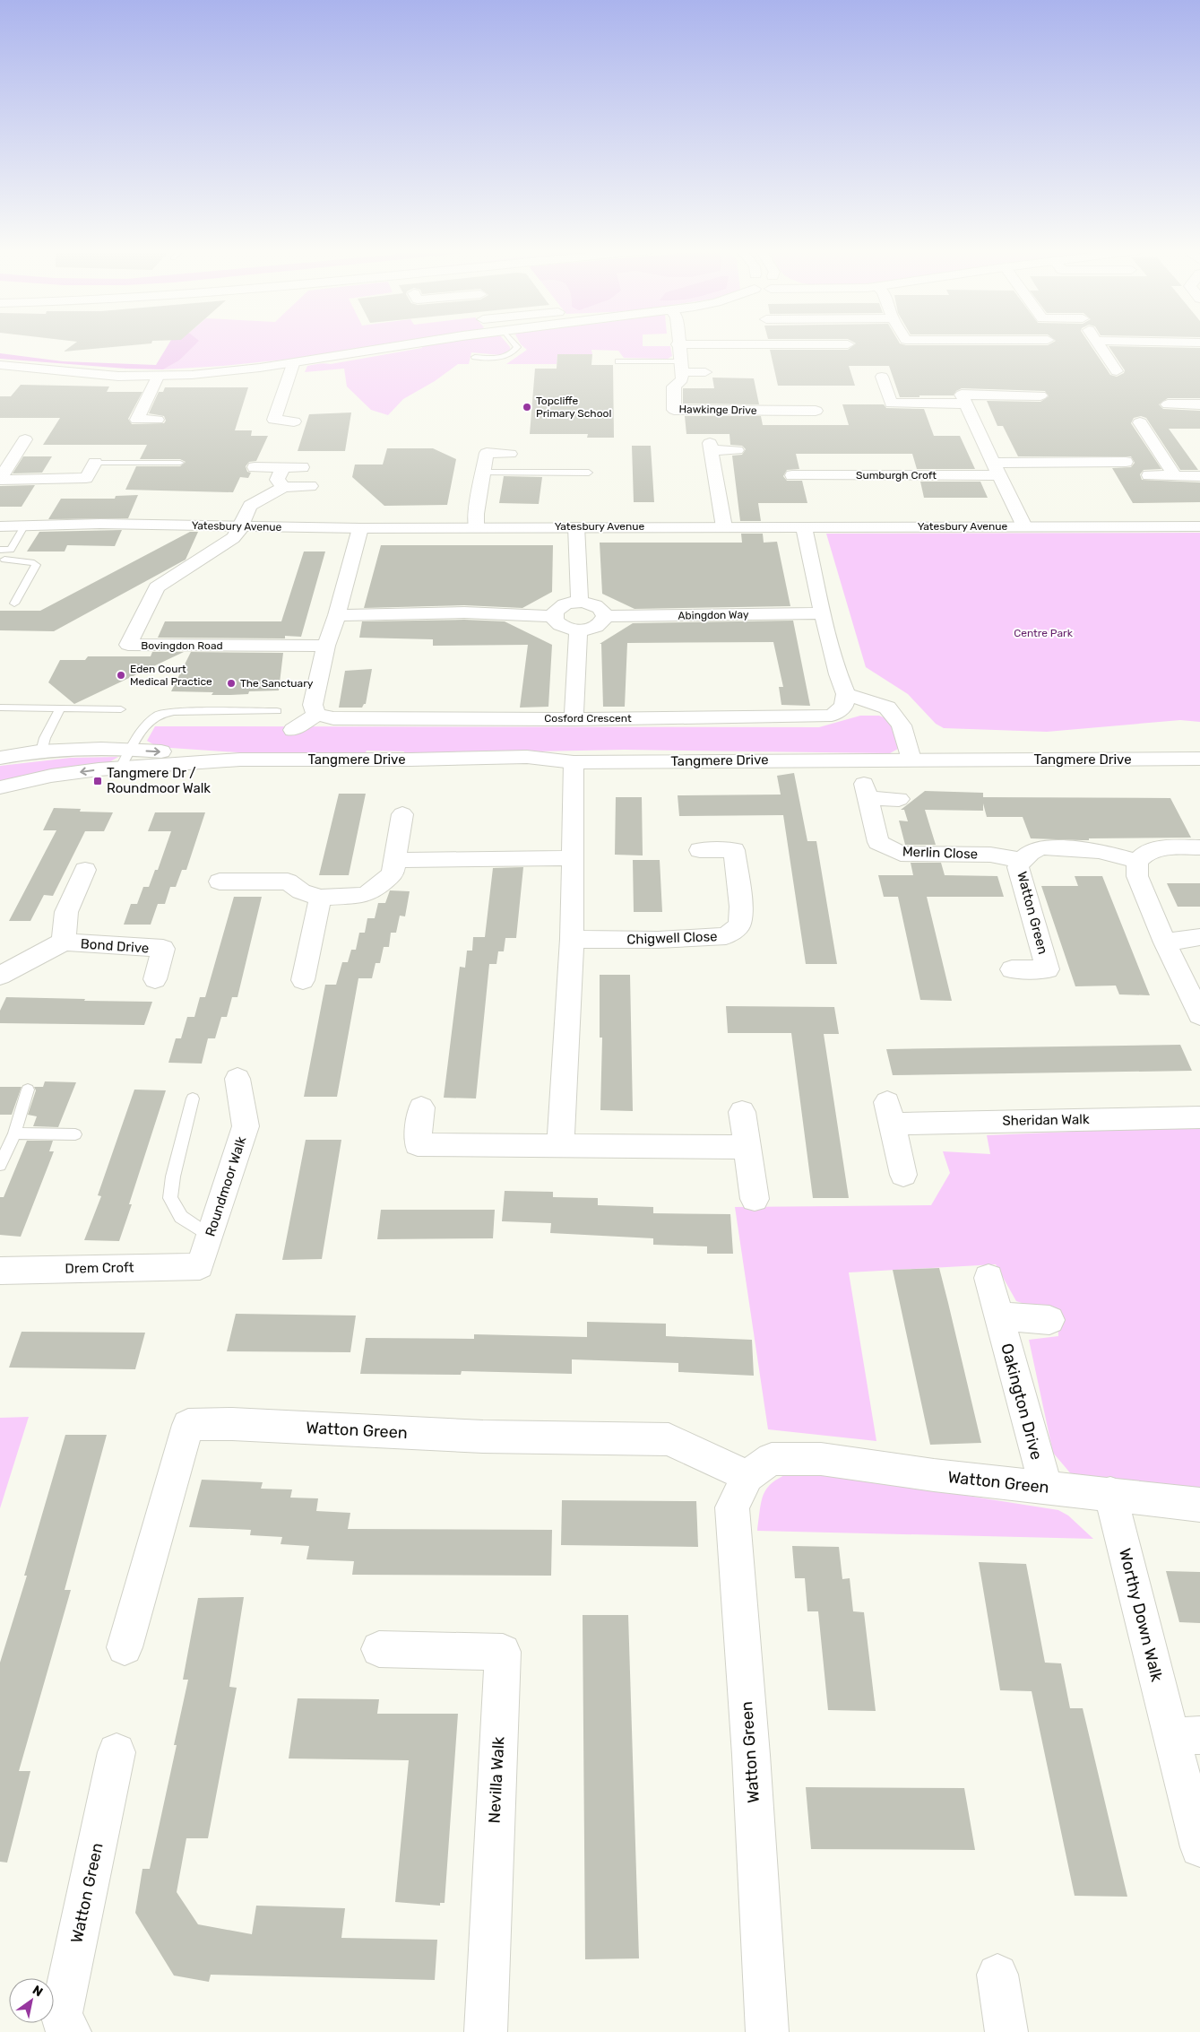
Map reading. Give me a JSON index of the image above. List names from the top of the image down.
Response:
{
  "streets": {
    "main road": [
      "Hawkinge Drive",
      "Sumburgh Croft",
      "Yatesbury Avenue",
      "Abingdon Way",
      "Bovingdon Road",
      "Cosford Crescent",
      "Tangmere Drive",
      "Merlin Close",
      "Watton Green",
      "Chigwell Close",
      "Bond Drive",
      "Sheridan Walk",
      "Roundmoor Walk",
      "Drem Croft",
      "Oakington Drive",
      "Worthy Down Walk",
      "Nevilla Walk"
    ]
  },
  "crossings": [
    ["Yatesbury Avenue", "Bovingdon Road"],
    ["Merlin Close", "Watton Green"],
    ["Watton Green", "Oakington Drive"],
    ["Watton Green", "Worthy Down Walk"],
    ["Roundmoor Walk", "Drem Croft"]
  ],
  "parks": ["Centre Park"],
  "places": {
    "other": ["Topcliffe Primary School", "Eden Court Medical Practice", "The Sanctuary"],
    "transit": ["Tangmere Dr / Roundmoor Walk"]
  },
  "north": "top right"
}
